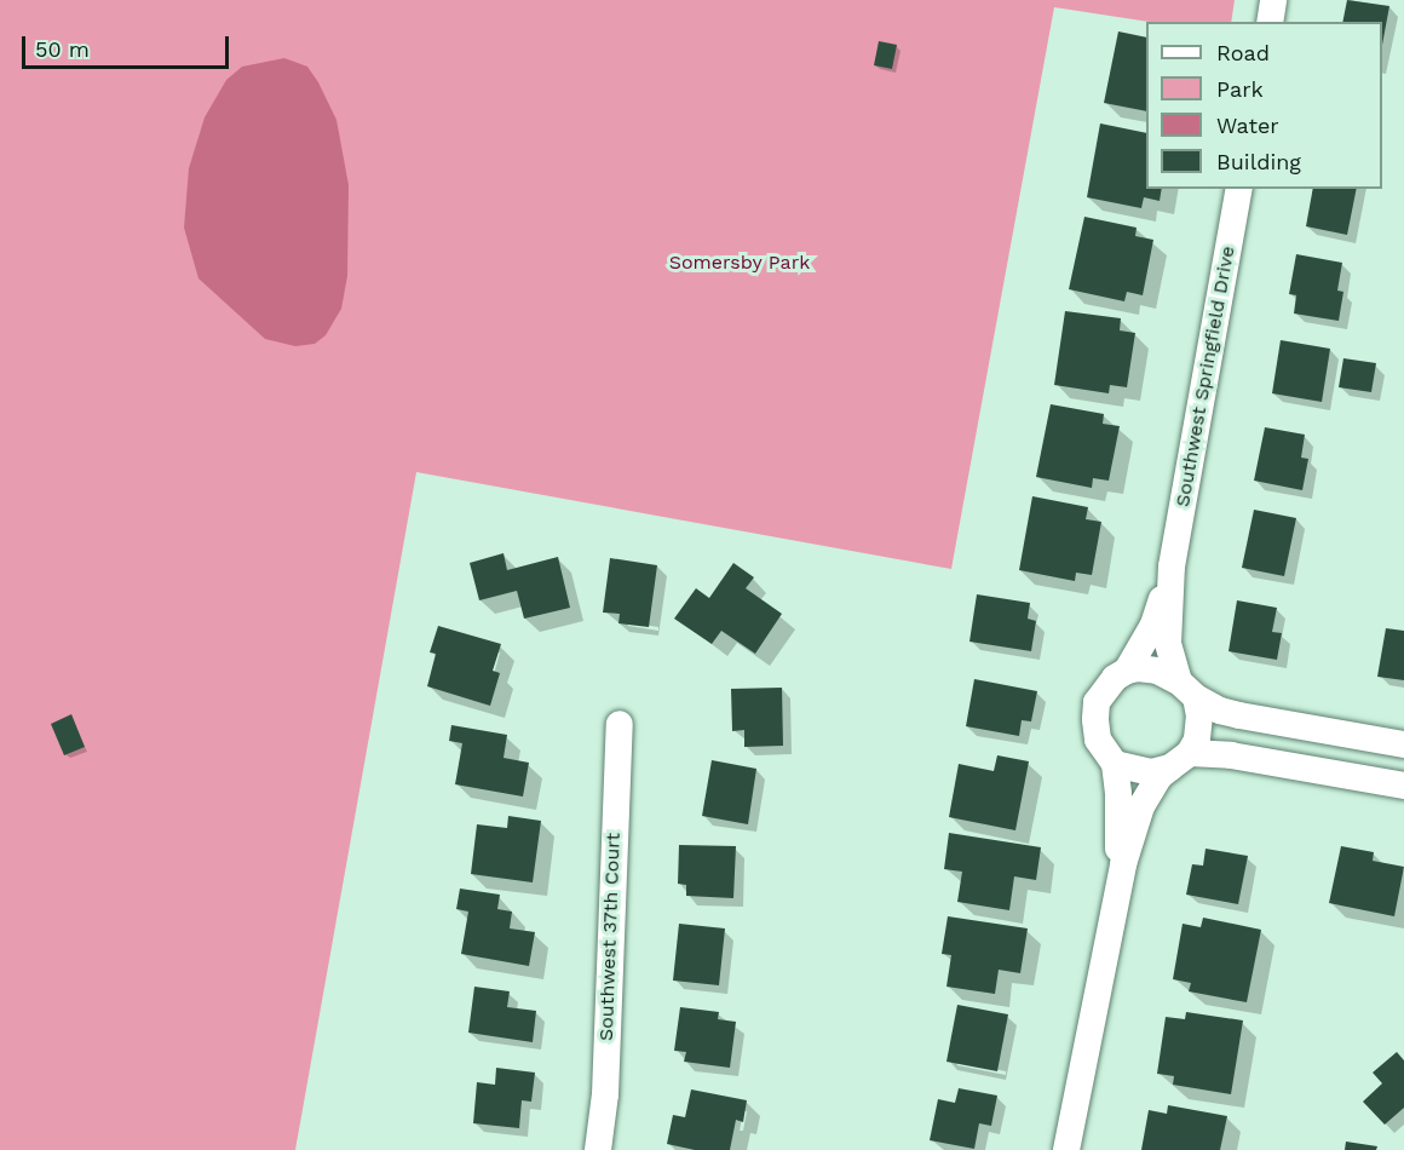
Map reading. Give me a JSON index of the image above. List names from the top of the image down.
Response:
{
  "streets": {
    "street": ["Southwest Springfield Drive", "Southwest 37th Court"]
  },
  "parks": ["Somersby Park"],
  "legend": [
    "Road",
    "Park",
    "Water",
    "Building"
  ],
  "scale_bar": "50 m"
}
